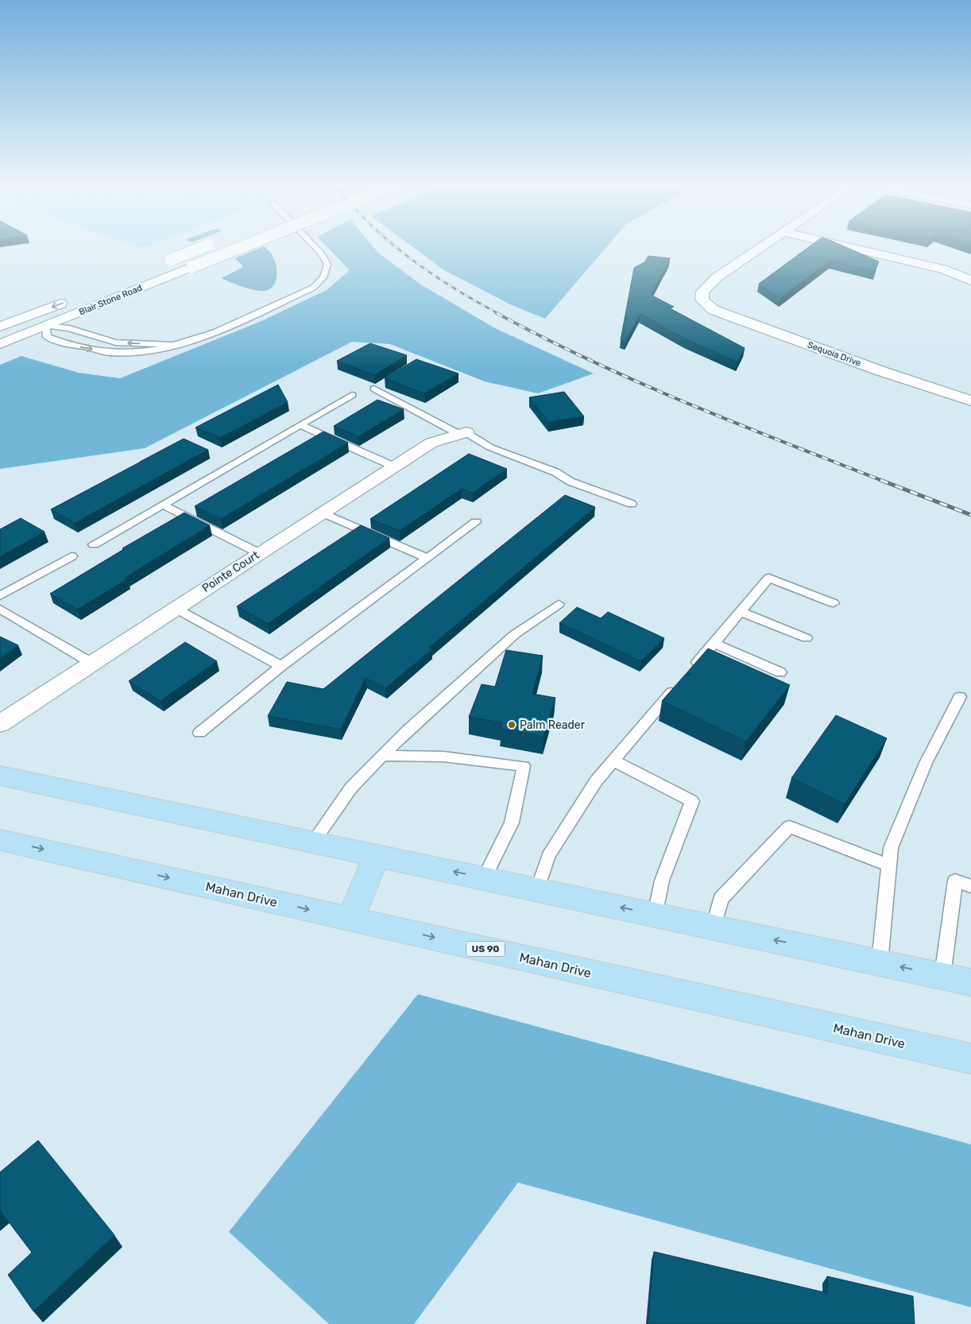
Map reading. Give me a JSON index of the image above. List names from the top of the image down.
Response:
{
  "streets": {
    "main road": ["Mahan Drive", "US 90"],
    "street": ["Blair Stone Road", "Sequoia Drive", "Pointe Court"]
  },
  "places": ["Palm Reader"]
}
